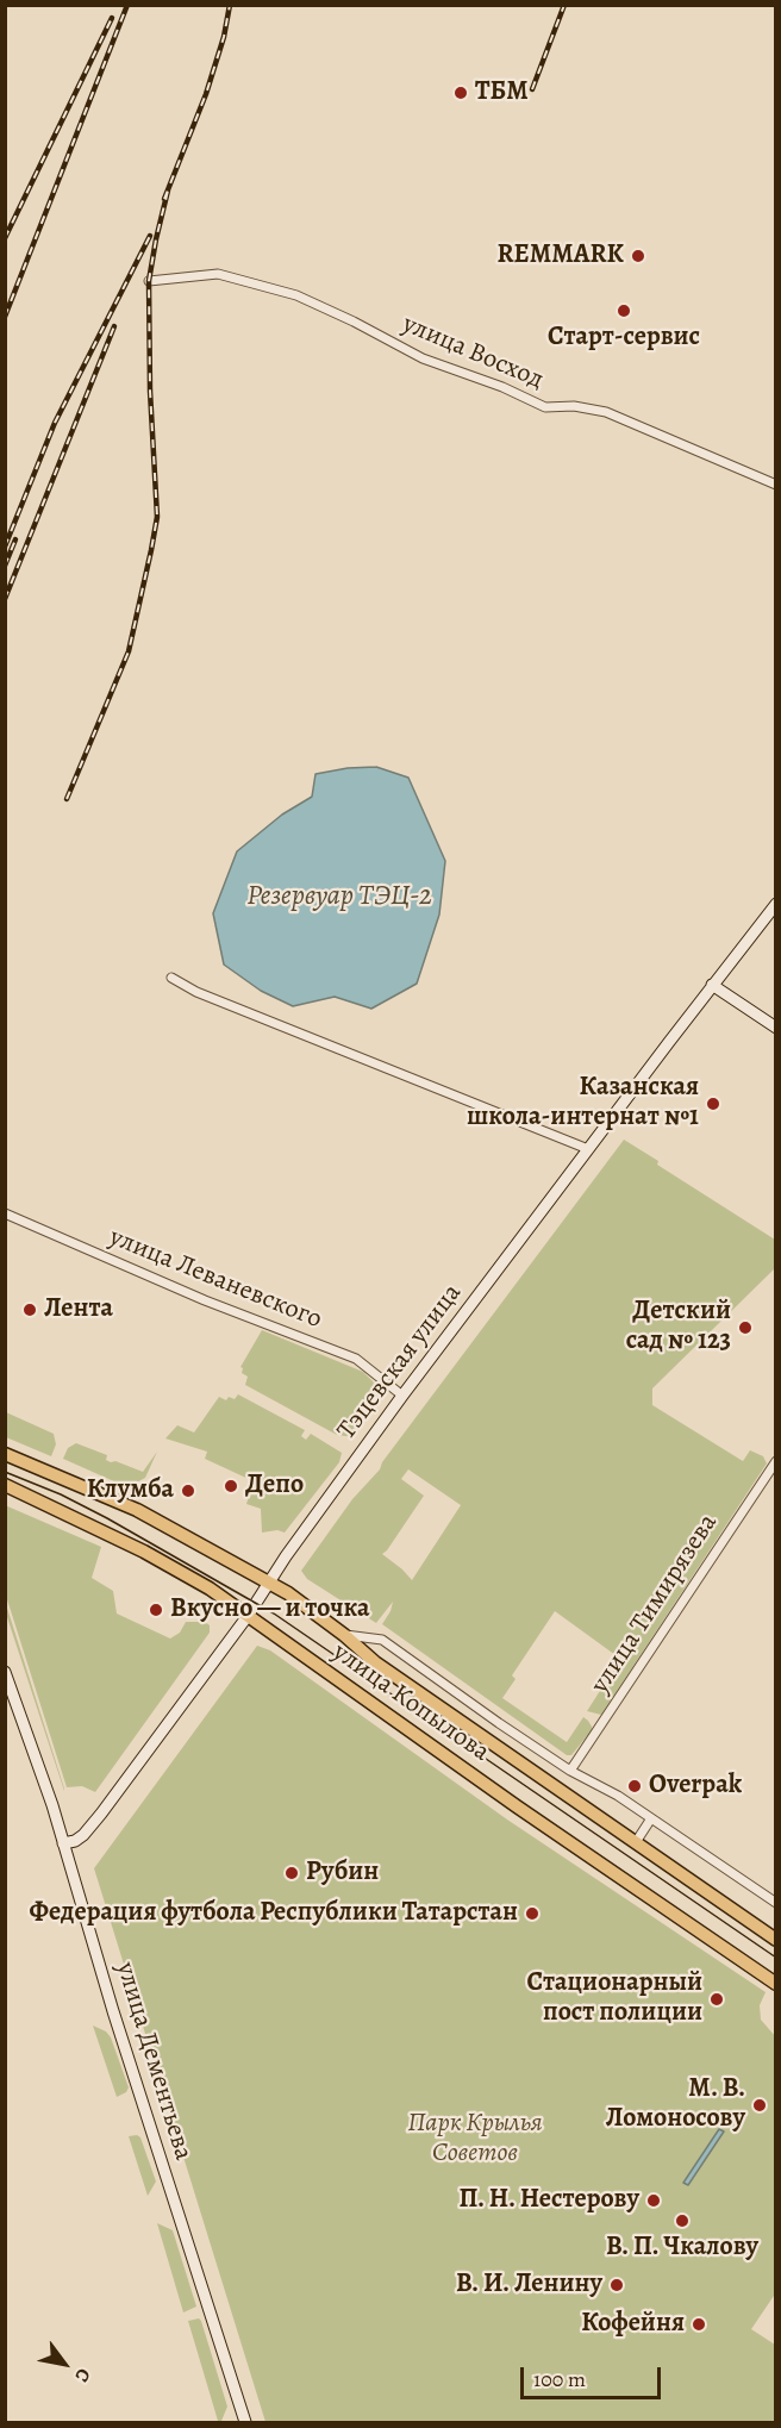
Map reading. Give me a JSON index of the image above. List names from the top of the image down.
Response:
{
  "streets": {
    "main road": ["Тэцевская улица", "улица Копылова", "улица Дементьева"],
    "street": ["улица Восход", "улица Леваневского", "улица Тимирязева"]
  },
  "crossings": [
    ["улица Леваневского", "Тэцевская улица"],
    ["Тэцевская улица", "улица Копылова"],
    ["Тэцевская улица", "улица Дементьева"],
    ["улица Тимирязева", "улица Копылова"]
  ],
  "water": ["Резервуар ТЭЦ-2"],
  "parks": ["Парк Крылья Советов"],
  "places": [
    "ТБМ",
    "REMMARK",
    "Старт-сервис",
    "Казанская школа-интернат №1",
    "Лента",
    "Детский сад № 123",
    "Депо",
    "Клумба",
    "Вкусно — и точка",
    "Overpak",
    "Рубин",
    "Федерация футбола Республики Татарстан",
    "Стационарный пост полиции",
    "М. В. Ломоносову",
    "П. Н. Нестерову",
    "В. П. Чкалову",
    "В. И. Ленину",
    "Кофейня"
  ],
  "scale_bar": "100 m",
  "north": "bottom right"
}
